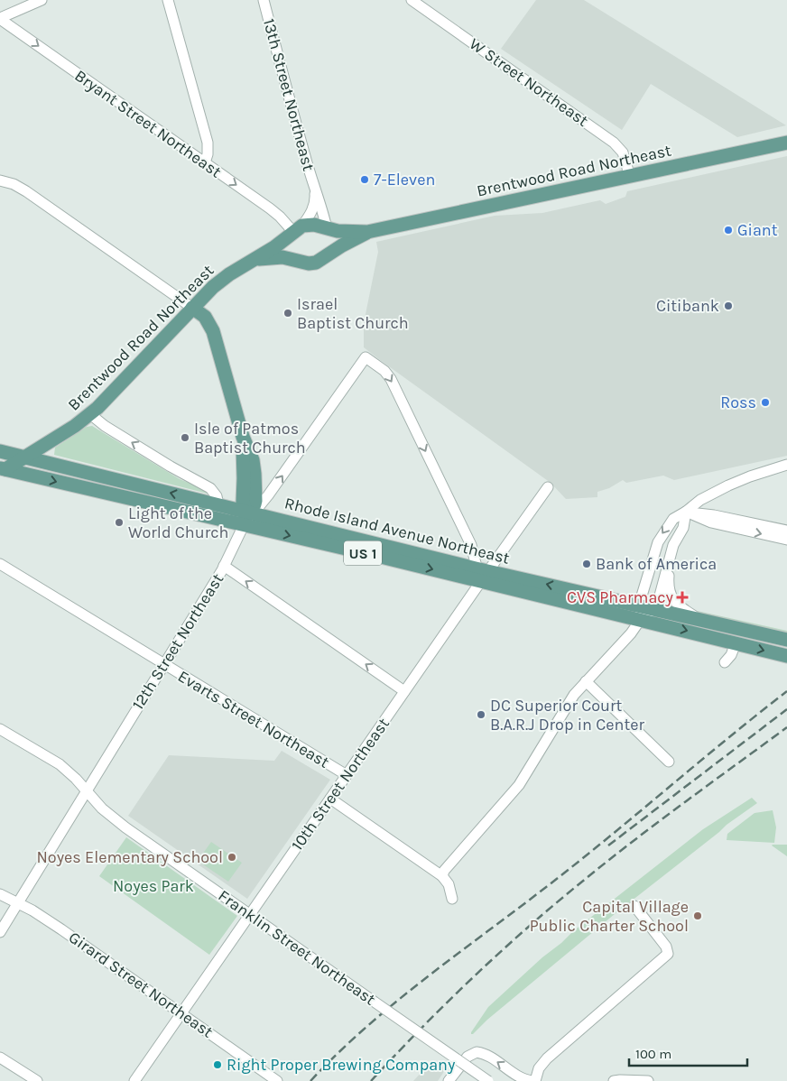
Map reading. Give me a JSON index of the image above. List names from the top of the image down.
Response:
{
  "streets": {
    "main road": ["Brentwood Road Northeast", "Rhode Island Avenue Northeast", "US 1"],
    "street": [
      "W Street Northeast",
      "13th Street Northeast",
      "Bryant Street Northeast",
      "12th Street Northeast",
      "Evarts Street Northeast",
      "10th Street Northeast",
      "Franklin Street Northeast",
      "Girard Street Northeast"
    ]
  },
  "crossings": [
    ["W Street Northeast", "Brentwood Road Northeast"],
    ["13th Street Northeast", "Bryant Street Northeast"],
    ["13th Street Northeast", "Brentwood Road Northeast"],
    ["Bryant Street Northeast", "Brentwood Road Northeast"],
    ["Brentwood Road Northeast", "Rhode Island Avenue Northeast"],
    ["Rhode Island Avenue Northeast", "12th Street Northeast"],
    ["Rhode Island Avenue Northeast", "10th Street Northeast"],
    ["12th Street Northeast", "Evarts Street Northeast"],
    ["12th Street Northeast", "10th Street Northeast"],
    ["12th Street Northeast", "Franklin Street Northeast"],
    ["12th Street Northeast", "Girard Street Northeast"],
    ["Evarts Street Northeast", "10th Street Northeast"],
    ["10th Street Northeast", "Franklin Street Northeast"],
    ["10th Street Northeast", "Girard Street Northeast"]
  ],
  "one_way": ["Bryant Street Northeast"],
  "parks": ["Noyes Park"],
  "places": {
    "other": [
      "7-Eleven",
      "Giant",
      "Citibank",
      "Israel Baptist Church",
      "Ross",
      "Isle of Patmos Baptist Church",
      "Light of the World Church",
      "Bank of America",
      "DC Superior Court B.A.R.J Drop in Center",
      "Noyes Elementary School",
      "Capital Village Public Charter School",
      "Right Proper Brewing Company"
    ],
    "health": ["CVS Pharmacy"]
  },
  "scale_bar": "100 m"
}
